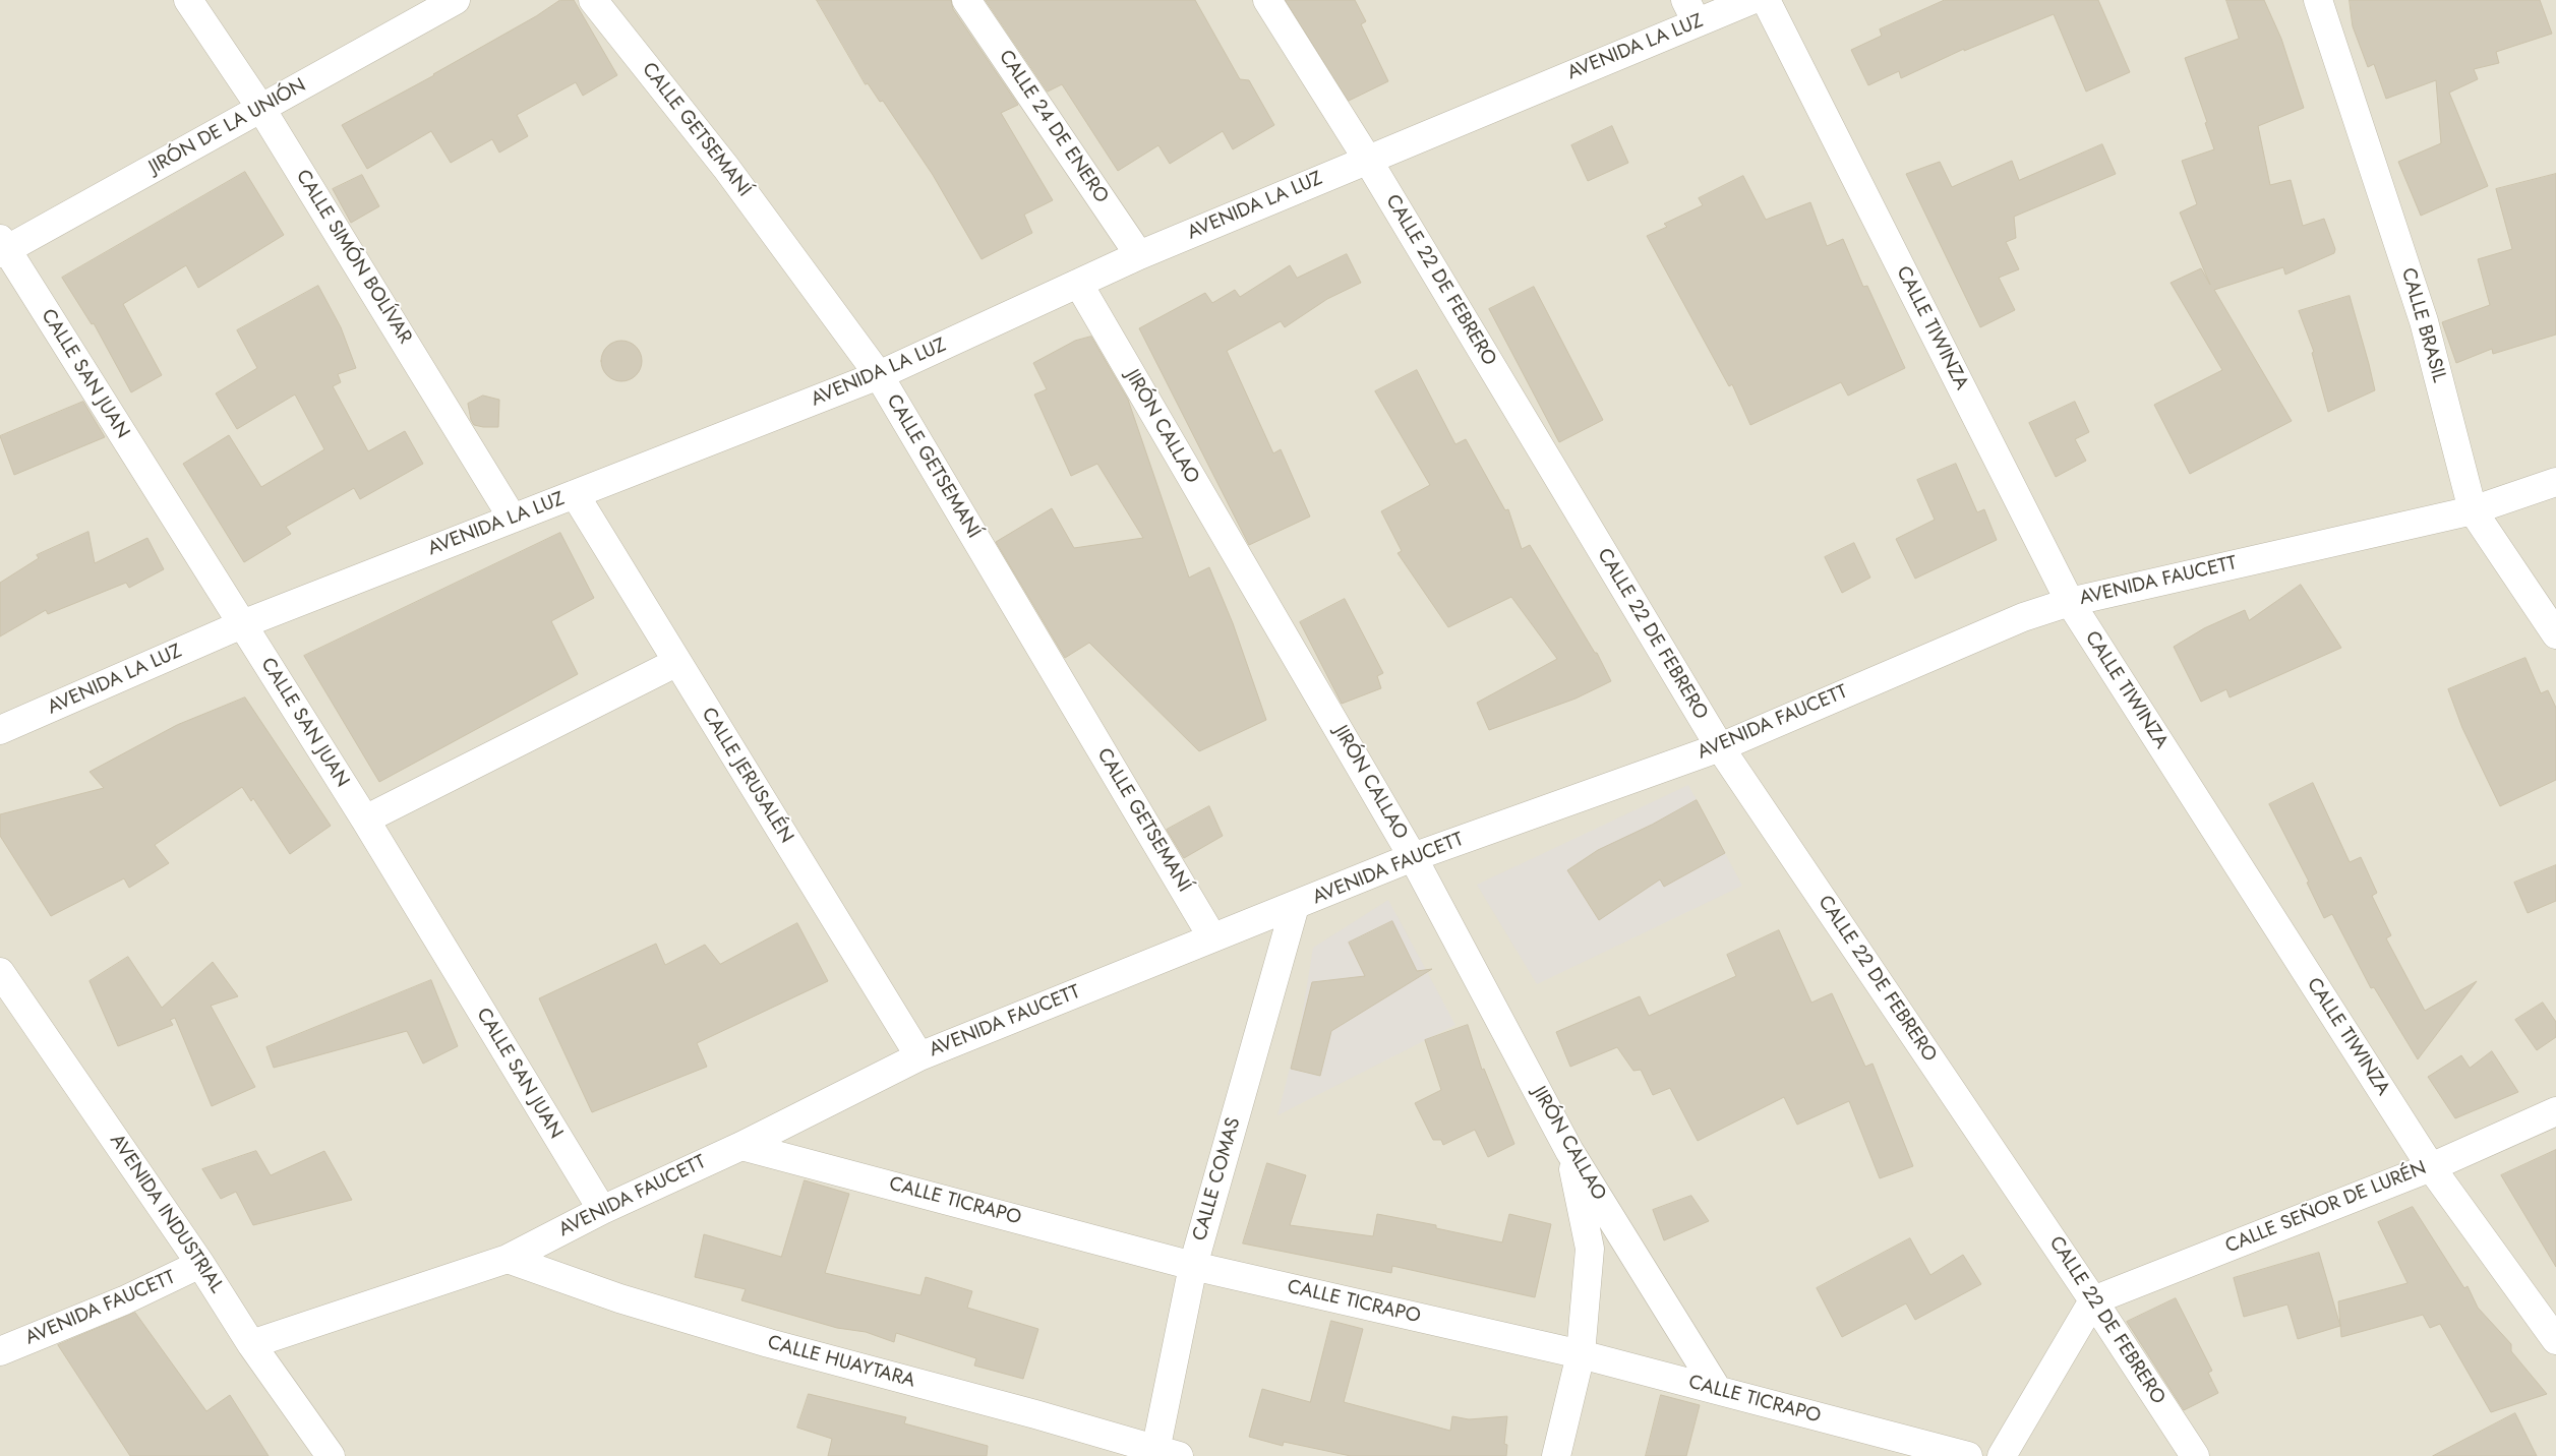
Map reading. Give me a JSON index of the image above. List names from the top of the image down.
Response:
{
  "streets": {
    "street": [
      "AVENIDA LA LUZ",
      "JIRÓN DE LA UNIÓN",
      "CALLE 24 DE ENERO",
      "CALLE GETSEMANÍ",
      "CALLE SIMÓN BOLÍVAR",
      "CALLE 22 DE FEBRERO",
      "CALLE BRASIL",
      "CALLE TIWINZA",
      "CALLE SAN JUAN",
      "JIRÓN CALLAO",
      "AVENIDA FAUCETT",
      "CALLE JERUSALÉN",
      "CALLE COMAS",
      "CALLE TICRAPO",
      "CALLE SEÑOR DE LURÉN",
      "AVENIDA INDUSTRIAL",
      "CALLE HUAYTARA"
    ]
  },
  "crossings": [
    ["AVENIDA LA LUZ", "CALLE 24 DE ENERO"],
    ["AVENIDA LA LUZ", "CALLE GETSEMANÍ"],
    ["AVENIDA LA LUZ", "CALLE SIMÓN BOLÍVAR"],
    ["AVENIDA LA LUZ", "CALLE 22 DE FEBRERO"],
    ["AVENIDA LA LUZ", "CALLE SAN JUAN"],
    ["AVENIDA LA LUZ", "JIRÓN CALLAO"],
    ["AVENIDA LA LUZ", "CALLE JERUSALÉN"],
    ["JIRÓN DE LA UNIÓN", "CALLE SIMÓN BOLÍVAR"],
    ["JIRÓN DE LA UNIÓN", "CALLE SAN JUAN"],
    ["CALLE GETSEMANÍ", "AVENIDA FAUCETT"],
    ["CALLE 22 DE FEBRERO", "AVENIDA FAUCETT"],
    ["CALLE 22 DE FEBRERO", "CALLE SEÑOR DE LURÉN"],
    ["CALLE BRASIL", "AVENIDA FAUCETT"],
    ["CALLE TIWINZA", "AVENIDA FAUCETT"],
    ["CALLE TIWINZA", "CALLE SEÑOR DE LURÉN"],
    ["CALLE SAN JUAN", "AVENIDA FAUCETT"],
    ["JIRÓN CALLAO", "AVENIDA FAUCETT"],
    ["JIRÓN CALLAO", "CALLE TICRAPO"],
    ["AVENIDA FAUCETT", "CALLE JERUSALÉN"],
    ["AVENIDA FAUCETT", "CALLE COMAS"],
    ["AVENIDA FAUCETT", "CALLE TICRAPO"],
    ["AVENIDA FAUCETT", "AVENIDA INDUSTRIAL"],
    ["AVENIDA FAUCETT", "CALLE HUAYTARA"],
    ["CALLE COMAS", "CALLE TICRAPO"],
    ["CALLE COMAS", "CALLE HUAYTARA"]
  ]
}
